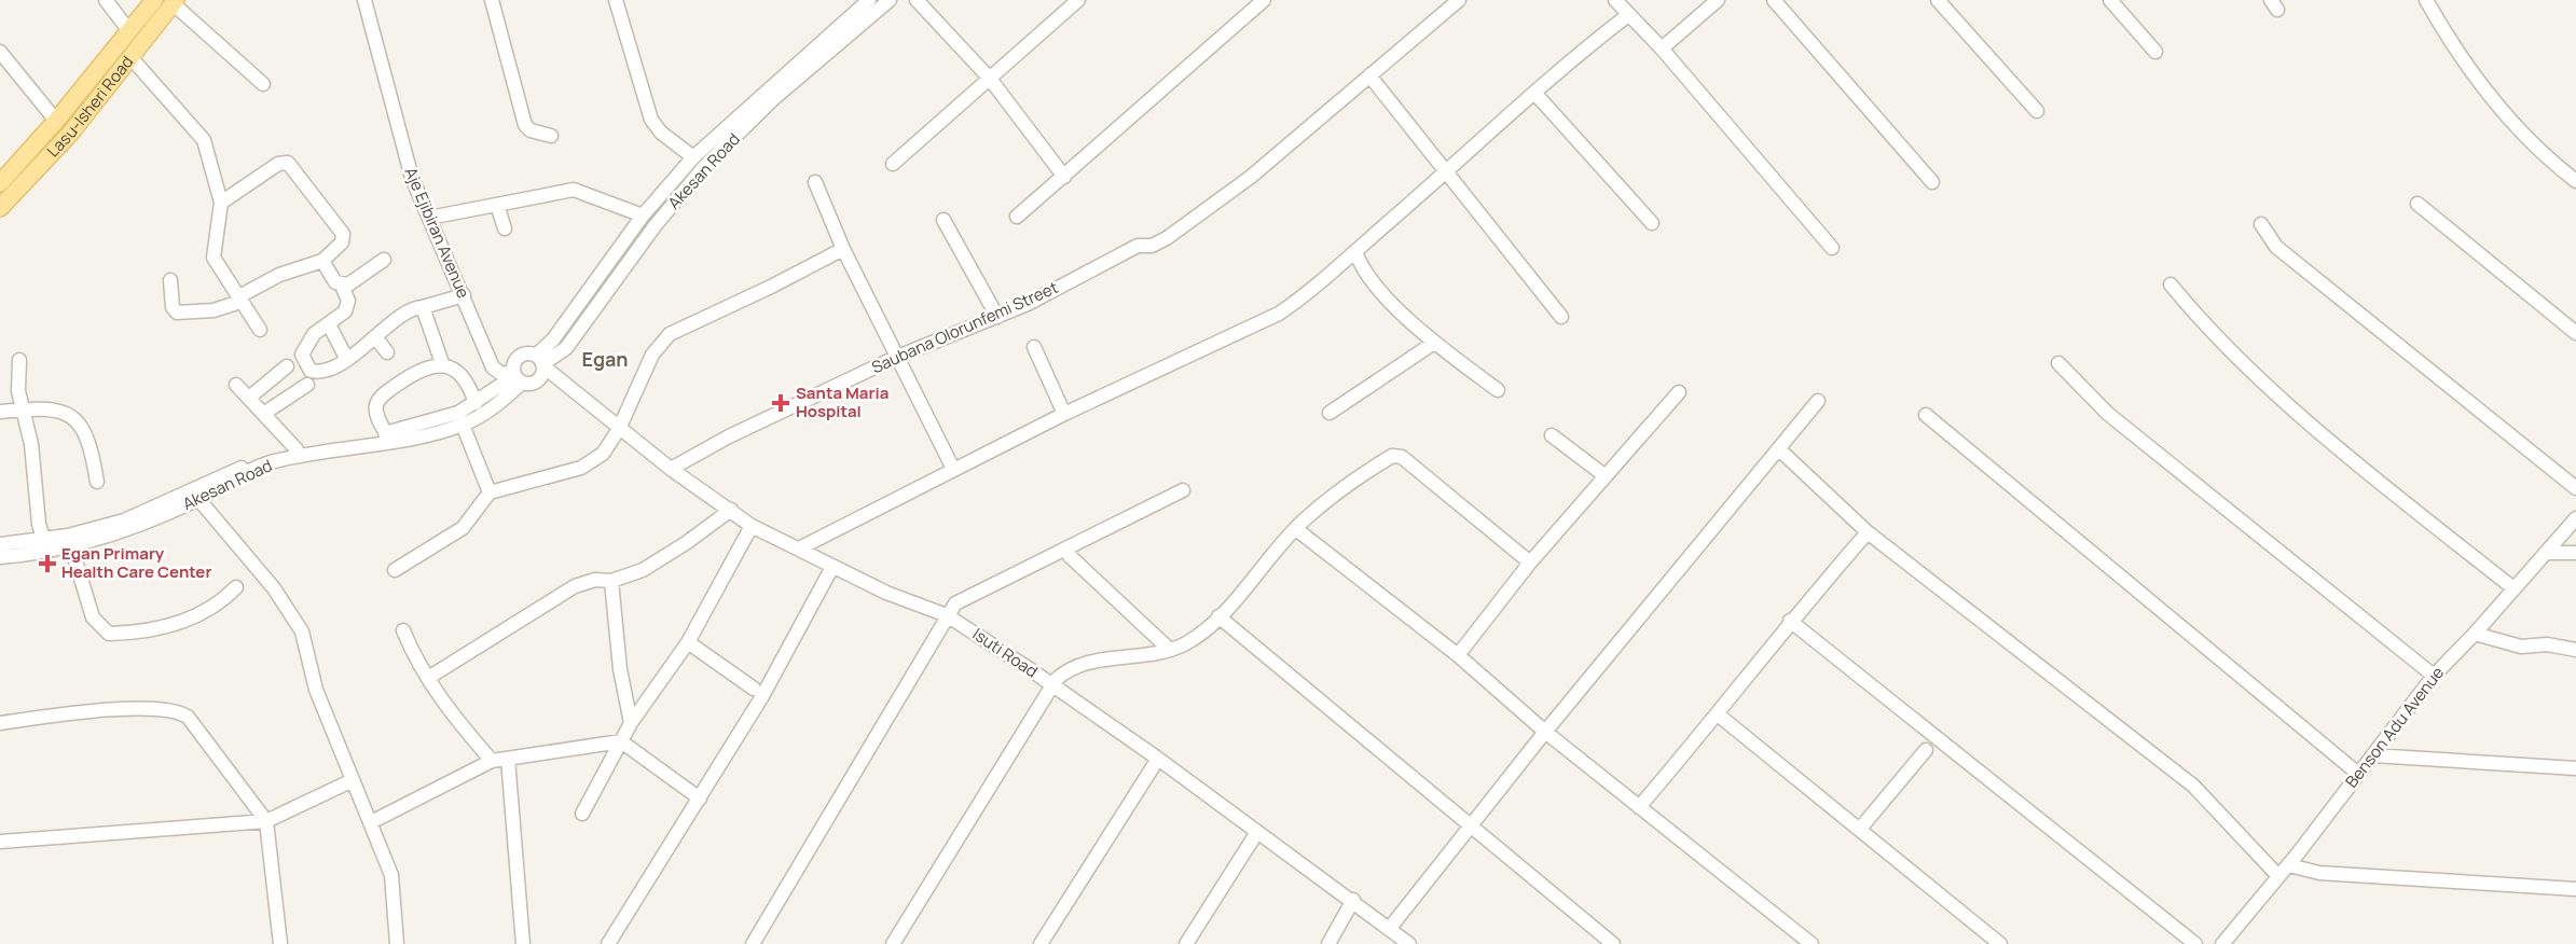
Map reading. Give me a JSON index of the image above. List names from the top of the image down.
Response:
{
  "streets": {
    "main road": ["Lasu-Isheri Road"],
    "street": [
      "Akesan Road",
      "Aje Ejibiran Avenue",
      "Saubana Olorunfemi Street",
      "Isuti Road",
      "Benson Adu Avenue"
    ]
  },
  "crossings": [
    ["Akesan Road", "Aje Ejibiran Avenue"],
    ["Akesan Road", "Isuti Road"],
    ["Saubana Olorunfemi Street", "Isuti Road"]
  ],
  "districts": ["Egan"],
  "places": {
    "health": ["Santa Maria Hospital", "Egan Primary Health Care Center"]
  }
}
